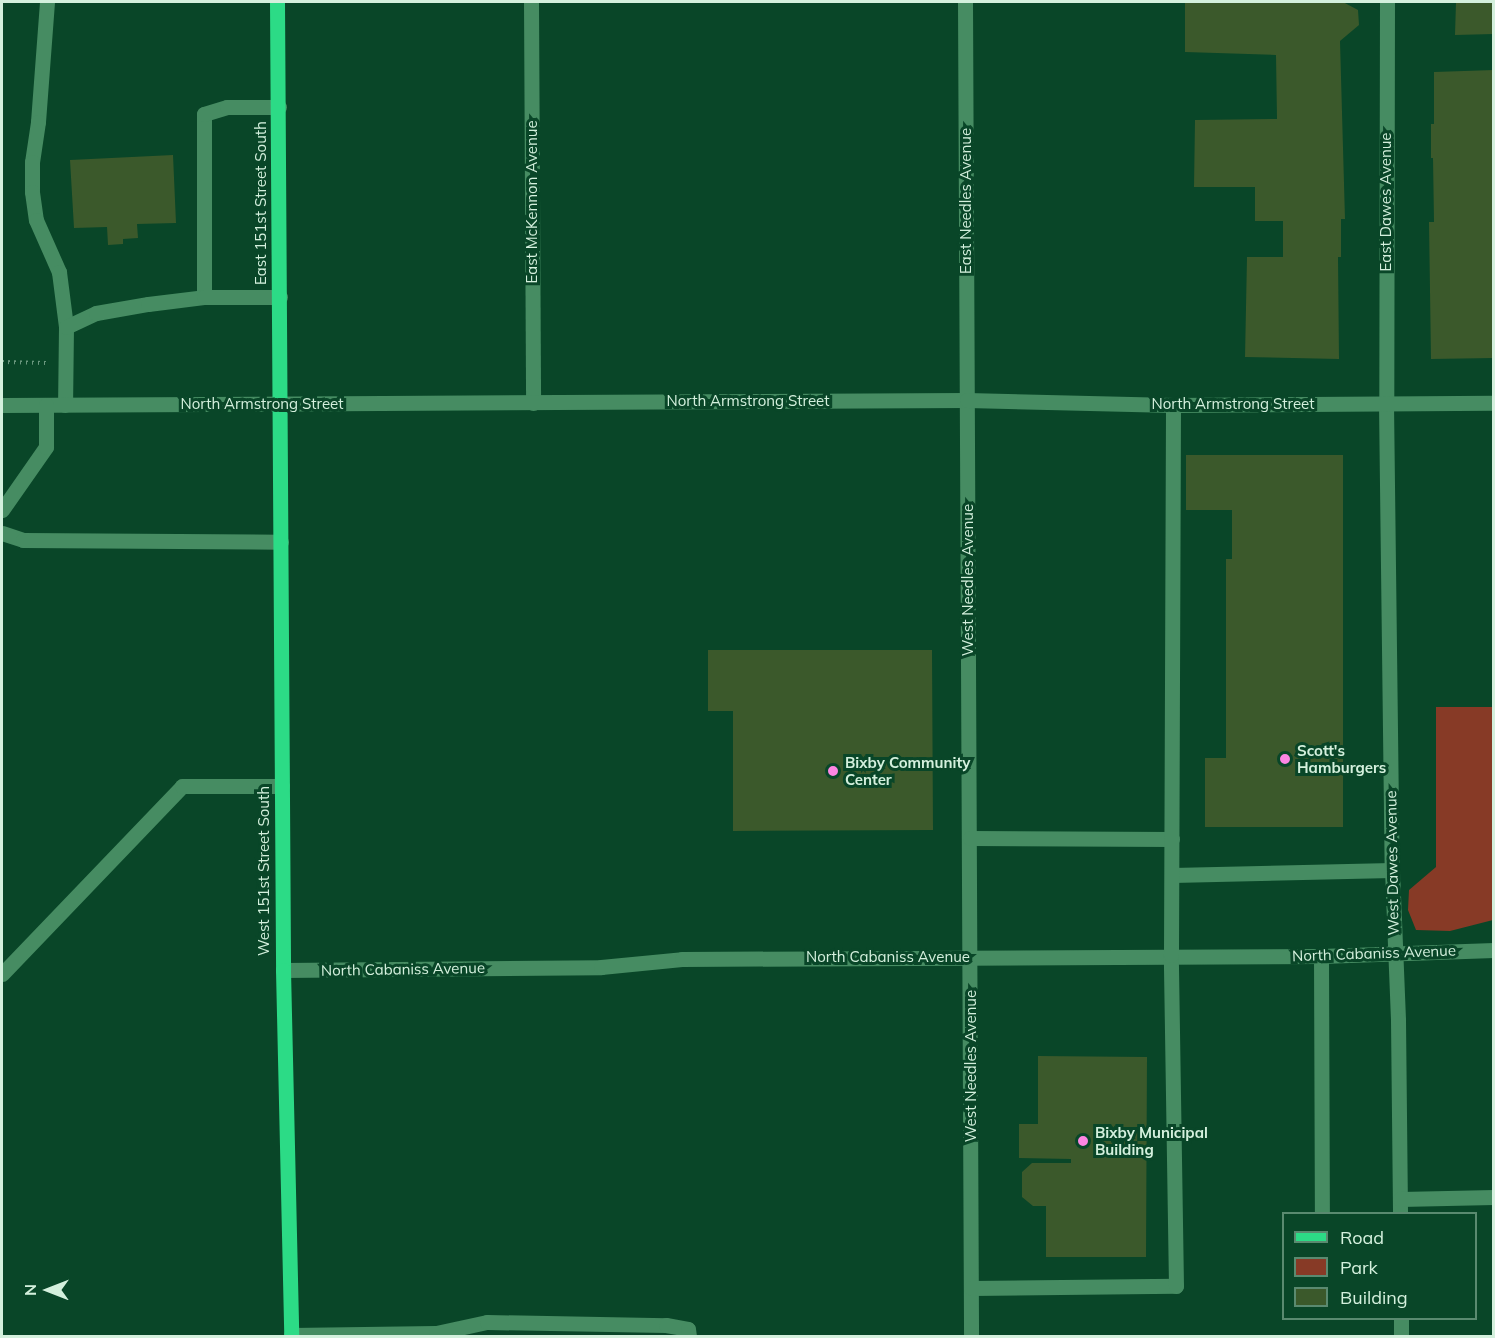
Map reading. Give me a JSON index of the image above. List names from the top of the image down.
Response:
{
  "streets": {
    "main road": ["East 151st Street South", "West 151st Street South"],
    "street": [
      "East Needles Avenue",
      "East McKennon Avenue",
      "East Dawes Avenue",
      "North Armstrong Street",
      "West Needles Avenue",
      "West Dawes Avenue",
      "North Cabaniss Avenue"
    ]
  },
  "crossings": [
    ["East Needles Avenue", "North Armstrong Street"],
    ["East Needles Avenue", "West Needles Avenue"],
    ["East McKennon Avenue", "North Armstrong Street"],
    ["East Dawes Avenue", "North Armstrong Street"],
    ["East Dawes Avenue", "West Dawes Avenue"],
    ["East 151st Street South", "North Armstrong Street"],
    ["East 151st Street South", "West 151st Street South"],
    ["North Armstrong Street", "West Needles Avenue"],
    ["North Armstrong Street", "West Dawes Avenue"],
    ["North Armstrong Street", "West 151st Street South"],
    ["West Needles Avenue", "North Cabaniss Avenue"],
    ["West Dawes Avenue", "North Cabaniss Avenue"],
    ["West 151st Street South", "North Cabaniss Avenue"]
  ],
  "places": ["Scott's Hamburgers", "Bixby Community Center", "Bixby Municipal Building"],
  "legend": ["Road", "Park", "Building"],
  "north": "left"
}
